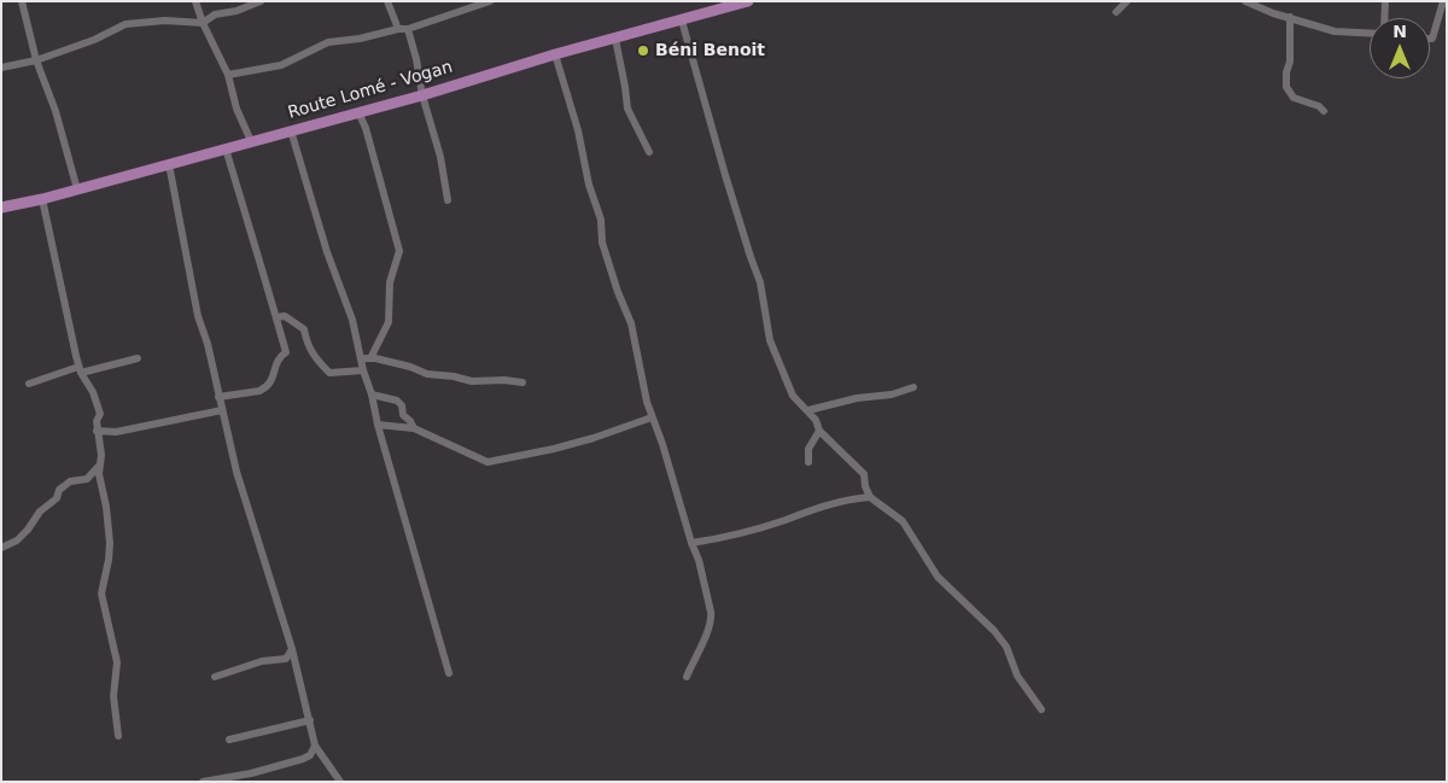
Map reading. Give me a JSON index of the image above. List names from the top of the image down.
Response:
{
  "streets": {
    "main road": ["Route Lomé - Vogan"]
  },
  "places": ["Béni Benoit"],
  "north": "top"
}
